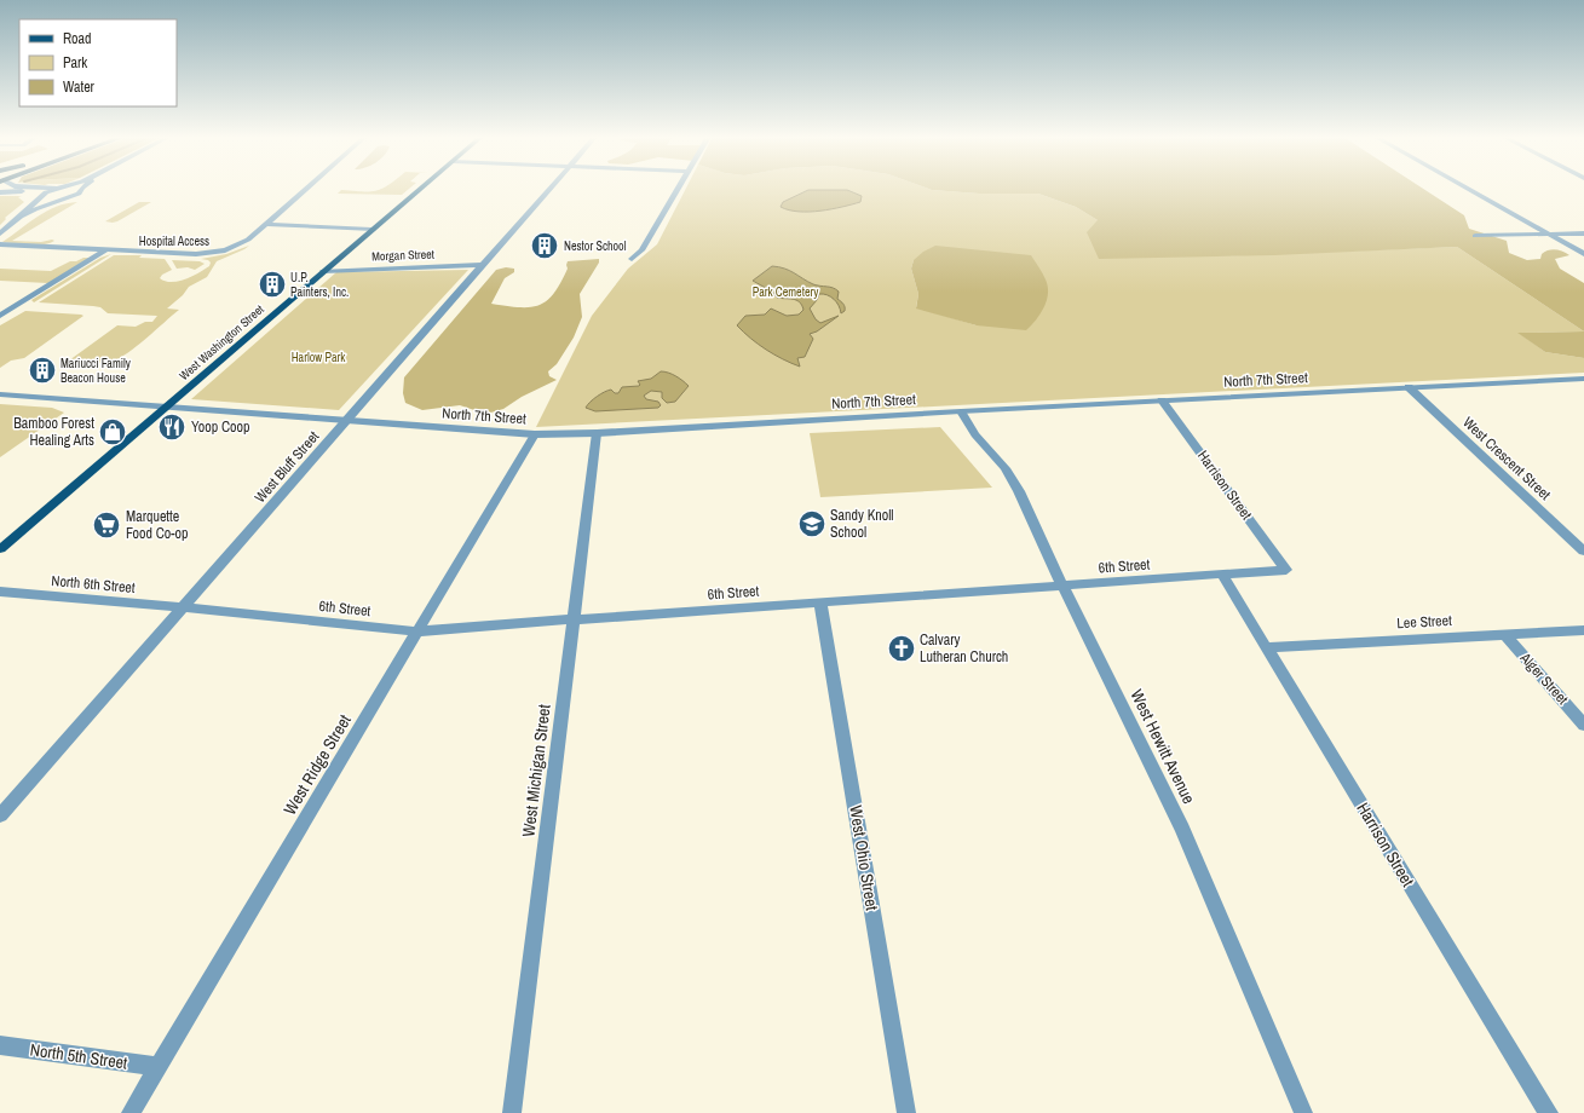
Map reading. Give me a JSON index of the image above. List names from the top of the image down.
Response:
{
  "streets": {
    "main road": ["West Washington Street"],
    "street": [
      "Hospital Access",
      "Morgan Street",
      "North 7th Street",
      "West Crescent Street",
      "West Bluff Street",
      "Harrison Street",
      "6th Street",
      "North 6th Street",
      "Lee Street",
      "Alger Street",
      "West Hewitt Avenue",
      "West Ridge Street",
      "West Michigan Street",
      "West Ohio Street",
      "North 5th Street"
    ]
  },
  "crossings": [
    ["Morgan Street", "West Washington Street"],
    ["Morgan Street", "West Bluff Street"],
    ["West Washington Street", "North 7th Street"],
    ["North 7th Street", "West Crescent Street"],
    ["North 7th Street", "West Bluff Street"],
    ["North 7th Street", "Harrison Street"],
    ["North 7th Street", "West Hewitt Avenue"],
    ["North 7th Street", "West Ridge Street"],
    ["North 7th Street", "West Michigan Street"],
    ["West Bluff Street", "6th Street"],
    ["West Bluff Street", "North 6th Street"],
    ["Harrison Street", "6th Street"],
    ["Harrison Street", "Lee Street"],
    ["6th Street", "North 6th Street"],
    ["6th Street", "West Hewitt Avenue"],
    ["6th Street", "West Ridge Street"],
    ["6th Street", "West Michigan Street"],
    ["6th Street", "West Ohio Street"],
    ["Lee Street", "Alger Street"],
    ["West Ridge Street", "North 5th Street"]
  ],
  "parks": ["Park Cemetery", "Harlow Park"],
  "places": {
    "building": ["Nestor School", "U.P. Painters, Inc.", "Mariucci Family Beacon House"],
    "restaurant": ["Yoop Coop"],
    "shop": ["Bamboo Forest Healing Arts"],
    "school or university": ["Sandy Knoll School"],
    "supermarket": ["Marquette Food Co-op"],
    "church": ["Calvary Lutheran Church"]
  },
  "legend": ["Road", "Park", "Water"]
}
